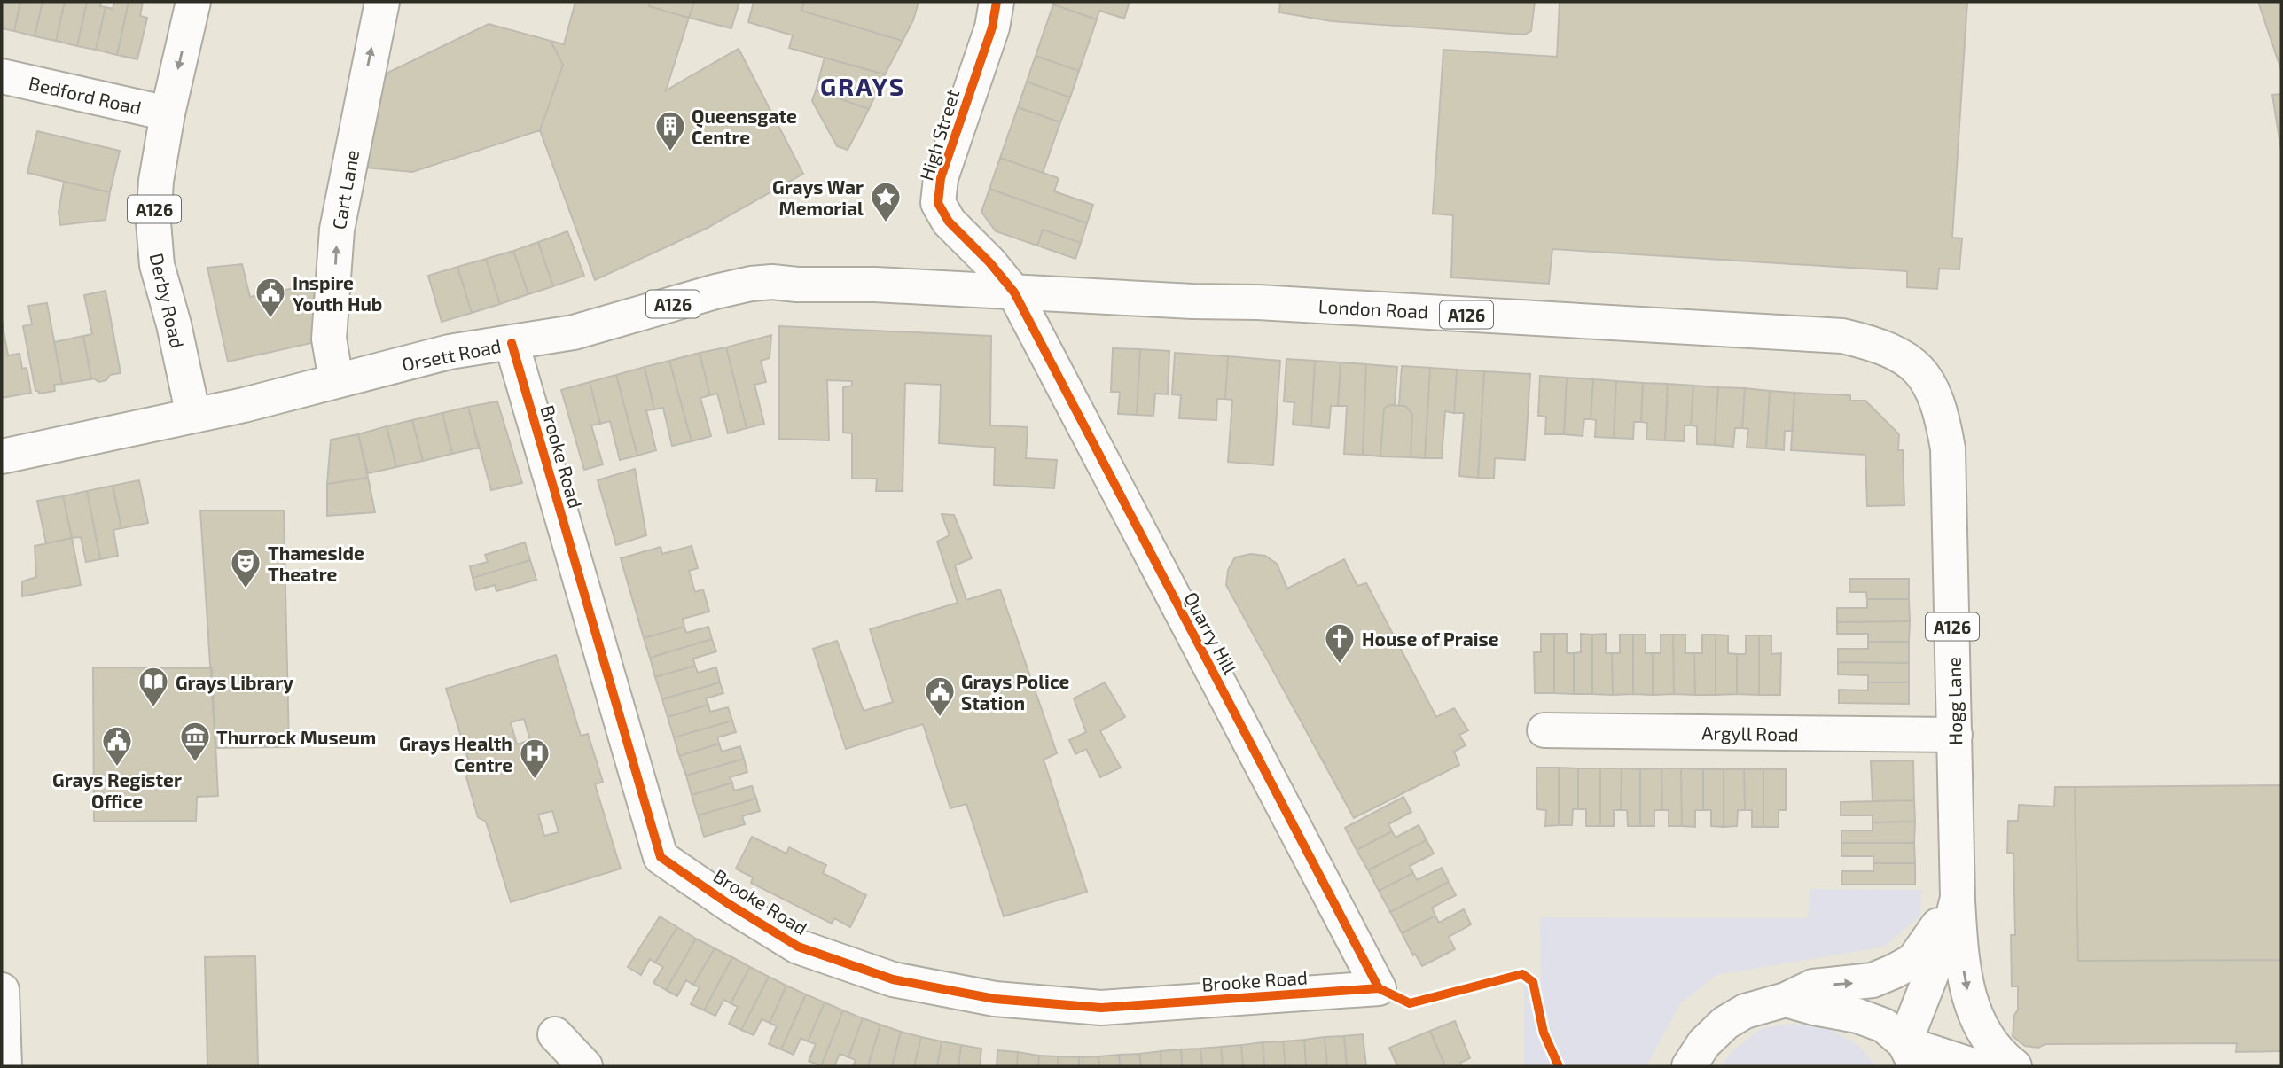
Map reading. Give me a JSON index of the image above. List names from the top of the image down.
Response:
{
  "streets": {
    "street": [
      "Bedford Road",
      "High Street",
      "Cart Lane",
      "A126",
      "Derby Road",
      "London Road",
      "Orsett Road",
      "Brooke Road",
      "Quarry Hill",
      "Hogg Lane",
      "Argyll Road"
    ]
  },
  "crossings": [
    ["Bedford Road", "Derby Road"],
    ["High Street", "Quarry Hill"],
    ["Cart Lane", "Orsett Road"],
    ["Derby Road", "Orsett Road"],
    ["London Road", "Orsett Road"],
    ["London Road", "Quarry Hill"],
    ["London Road", "Hogg Lane"],
    ["Orsett Road", "Brooke Road"],
    ["Orsett Road", "Quarry Hill"],
    ["Brooke Road", "Quarry Hill"],
    ["Hogg Lane", "Argyll Road"]
  ],
  "one_way": ["Cart Lane"],
  "districts": ["GRAYS"],
  "places": {
    "building": ["Queensgate Centre"],
    "place": ["Grays War Memorial"],
    "public building": ["Inspire Youth Hub", "Grays Police Station", "Grays Register Office"],
    "theatre": ["Thameside Theatre"],
    "church": ["House of Praise"],
    "library": ["Grays Library"],
    "museum": ["Thurrock Museum"],
    "hospital": ["Grays Health Centre"]
  }
}
